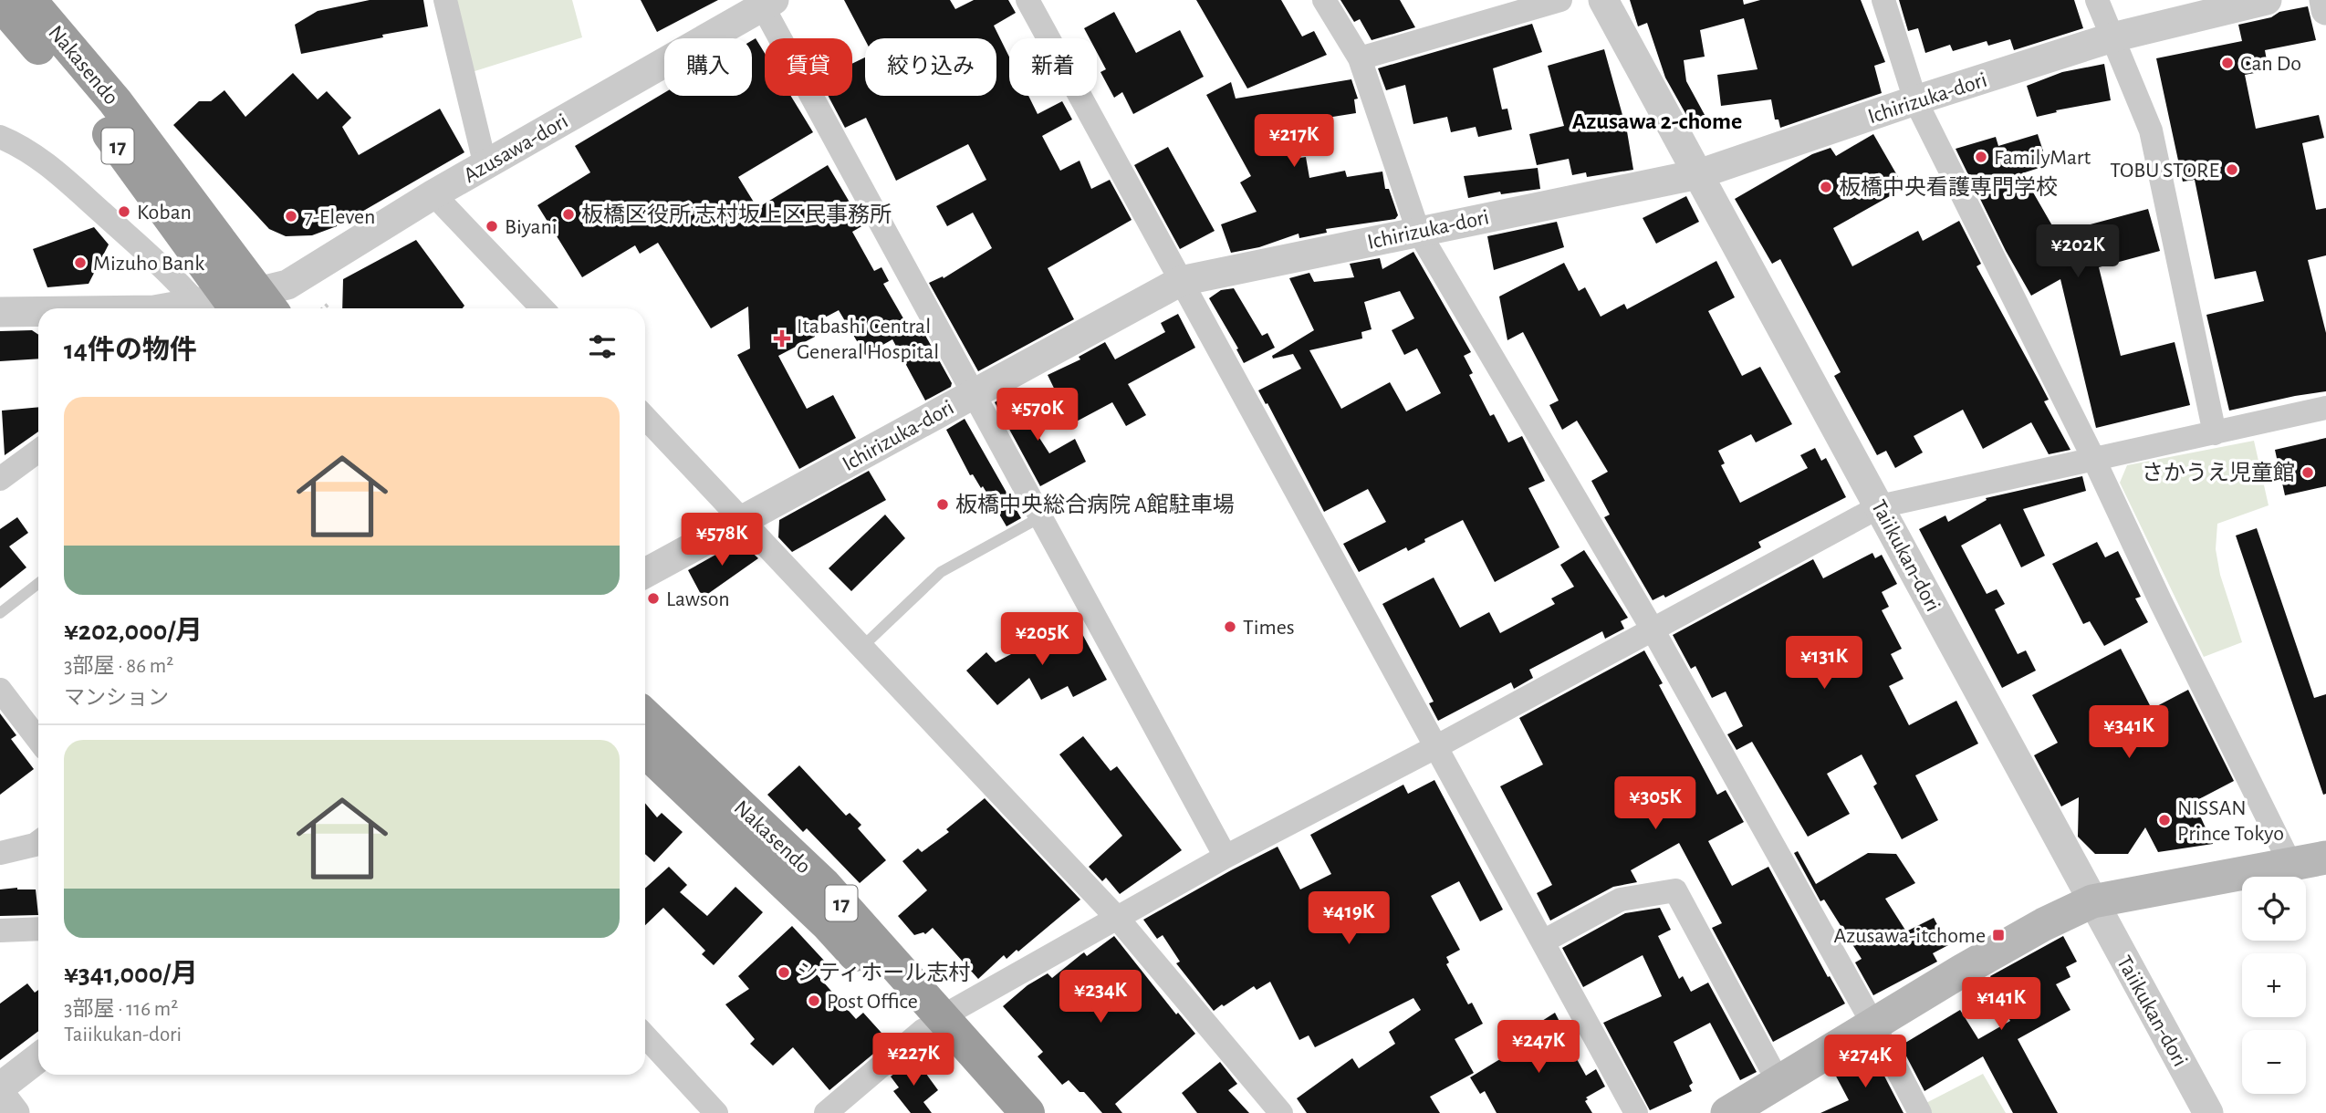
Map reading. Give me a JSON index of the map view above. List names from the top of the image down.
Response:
{
  "streets": {
    "highway": ["Nakasendo", "17"],
    "street": ["Ichirizuka-dori", "Azusawa-dori", "Taiikukan-dori"]
  },
  "crossings": [
    ["Nakasendo", "Azusawa-dori"],
    ["Ichirizuka-dori", "Taiikukan-dori"]
  ],
  "districts": ["Azusawa 2-chome"],
  "places": {
    "other": [
      "Can Do",
      "FamilyMart",
      "TOBU STORE",
      "板橋中央看護専門学校",
      "Koban",
      "板橋区役所 志村坂上区民事務所",
      "7-Eleven",
      "Biyani",
      "Mizuho Bank",
      "さかうえ児童館",
      "板橋中央総合病院 A館駐車場",
      "Lawson",
      "Times",
      "NISSAN Prince Tokyo",
      "シティホール志村",
      "Post Office"
    ],
    "health": ["Itabashi Central General Hospital"],
    "transit": ["Azusawa-itchome"]
  },
  "page": {
    "chip": [
      "購入",
      "賃貸",
      "絞り込み",
      "新着"
    ],
    "price": [
      "¥217K",
      "¥202K",
      "¥570K",
      "¥578K",
      "¥205K",
      "¥131K",
      "¥341K",
      "¥305K",
      "¥419K",
      "¥234K",
      "¥141K",
      "¥247K",
      "¥227K",
      "¥274K"
    ],
    "heading": "14件の物件",
    "list": [
      {
        "name": "¥202,000/月",
        "note": "3部屋 · 86 m² · マンション"
      },
      {
        "name": "¥341,000/月",
        "note": "3部屋 · 116 m² · Taiikukan-dori"
      }
    ],
    "map_buttons": ["+", "−"]
  }
}
